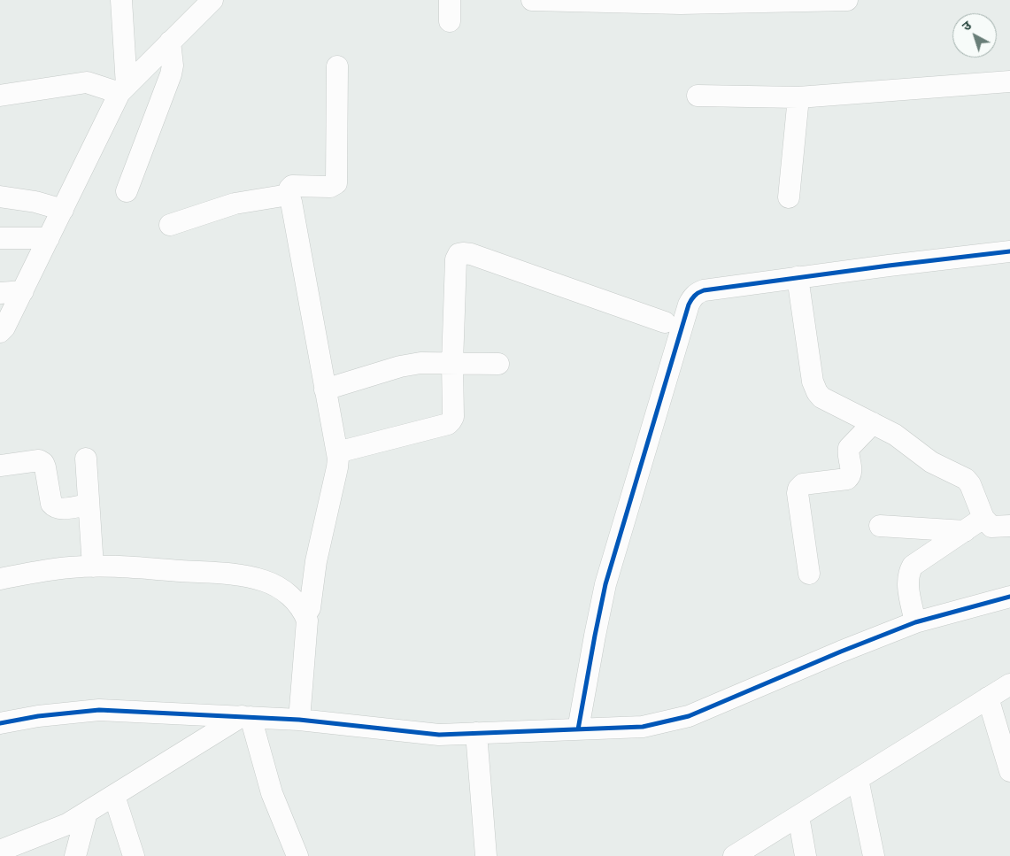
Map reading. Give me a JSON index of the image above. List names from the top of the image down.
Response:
{
  "north": "top left"
}
